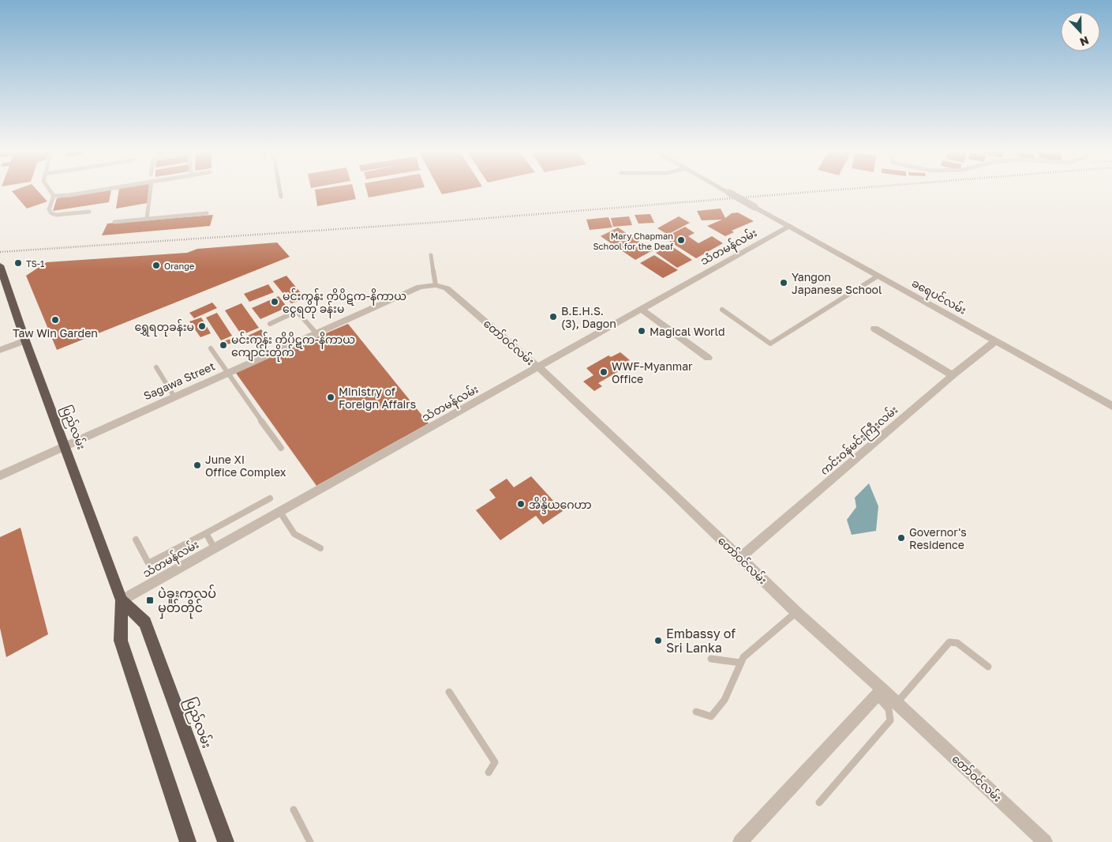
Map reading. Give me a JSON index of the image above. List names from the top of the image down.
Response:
{
  "streets": {
    "highway": ["ပြည်လမ်း"],
    "street": [
      "သံတမန်လမ်း",
      "ခရေပင်လမ်း",
      "တော်ဝင်လမ်း",
      "Sagawa Street",
      "ကင်းဝန်မင်းကြီးလမ်း"
    ]
  },
  "crossings": [
    ["သံတမန်လမ်း", "ခရေပင်လမ်း"],
    ["သံတမန်လမ်း", "တော်ဝင်လမ်း"],
    ["သံတမန်လမ်း", "ပြည်လမ်း"],
    ["ခရေပင်လမ်း", "ကင်းဝန်မင်းကြီးလမ်း"],
    ["တော်ဝင်လမ်း", "Sagawa Street"],
    ["တော်ဝင်လမ်း", "ကင်းဝန်မင်းကြီးလမ်း"],
    ["Sagawa Street", "ပြည်လမ်း"]
  ],
  "places": {
    "other": [
      "Mary Chapman School for the Deaf",
      "TS-1",
      "Orange",
      "Yangon Japanese School",
      "မင်းကွန်း တိပိဋက-နိကာယ ငွေရတု ခန်းမ",
      "B.E.H.S. (3), Dagon",
      "Taw Win Garden",
      "ရွှေရတုခန်းမ",
      "Magical World",
      "မင်းကွန်း တိပိဋက-နိကာယ ကျောင်းတိုက်",
      "WWF-Myanmar Office",
      "Ministry of Foreign Affairs",
      "June XI Office Complex",
      "အိန္ဒိယဂေဟာ",
      "Governor's Residence",
      "Embassy of Sri Lanka"
    ],
    "transit": ["ပဲခူးကလပ် မှတ်တိုင်"]
  },
  "north": "bottom"
}
